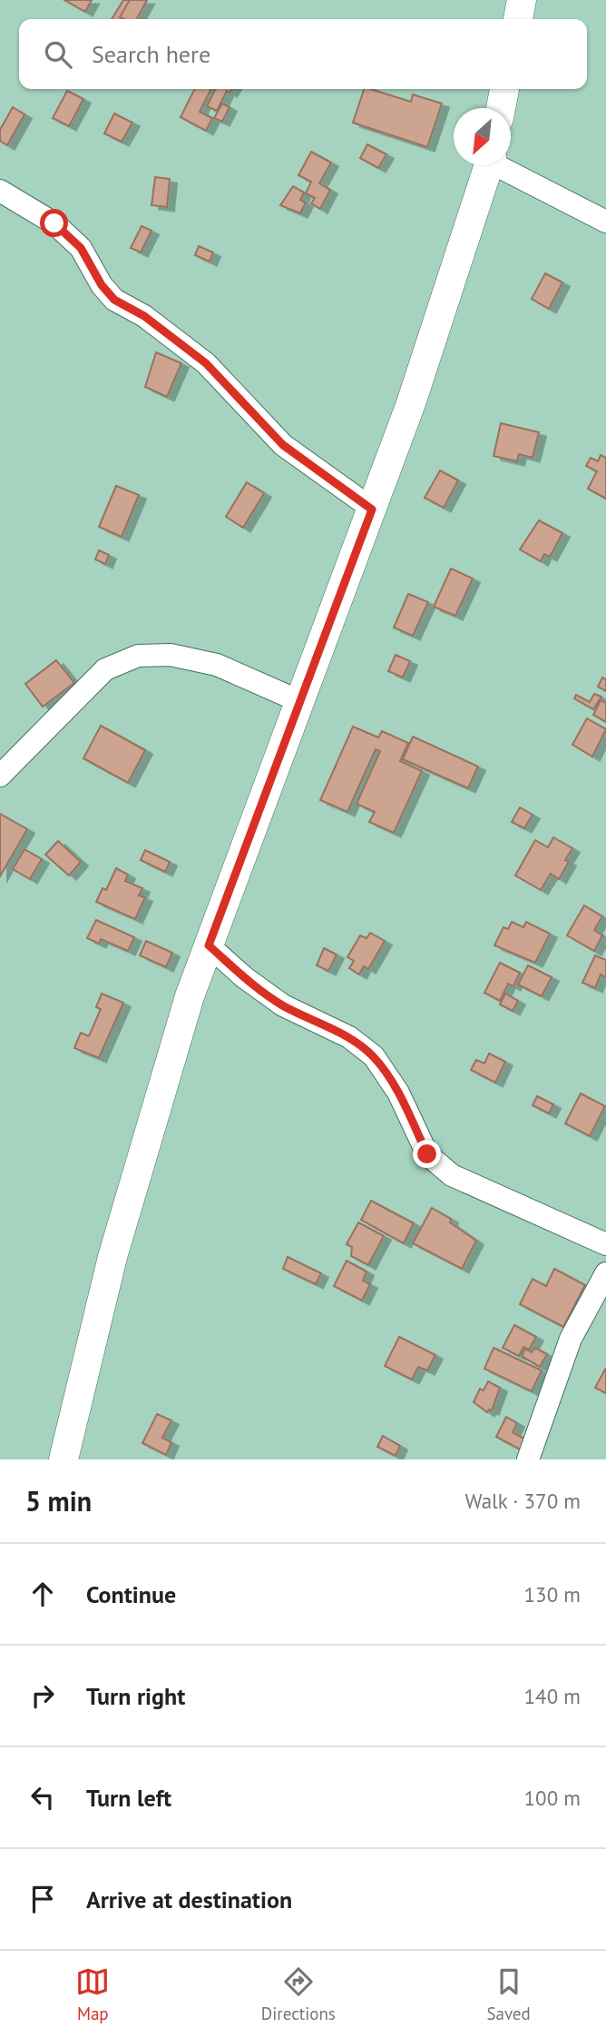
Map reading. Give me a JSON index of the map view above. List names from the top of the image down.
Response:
{
  "north": "bottom left",
  "page": {
    "search": "Search here",
    "heading": ["5 min", "Walk · 370 m"],
    "list": [
      ["Continue", "130 m"],
      ["Turn right", "140 m"],
      ["Turn left", "100 m"],
      "Arrive at destination"
    ],
    "nav": ["Map", "Directions", "Saved"]
  }
}
